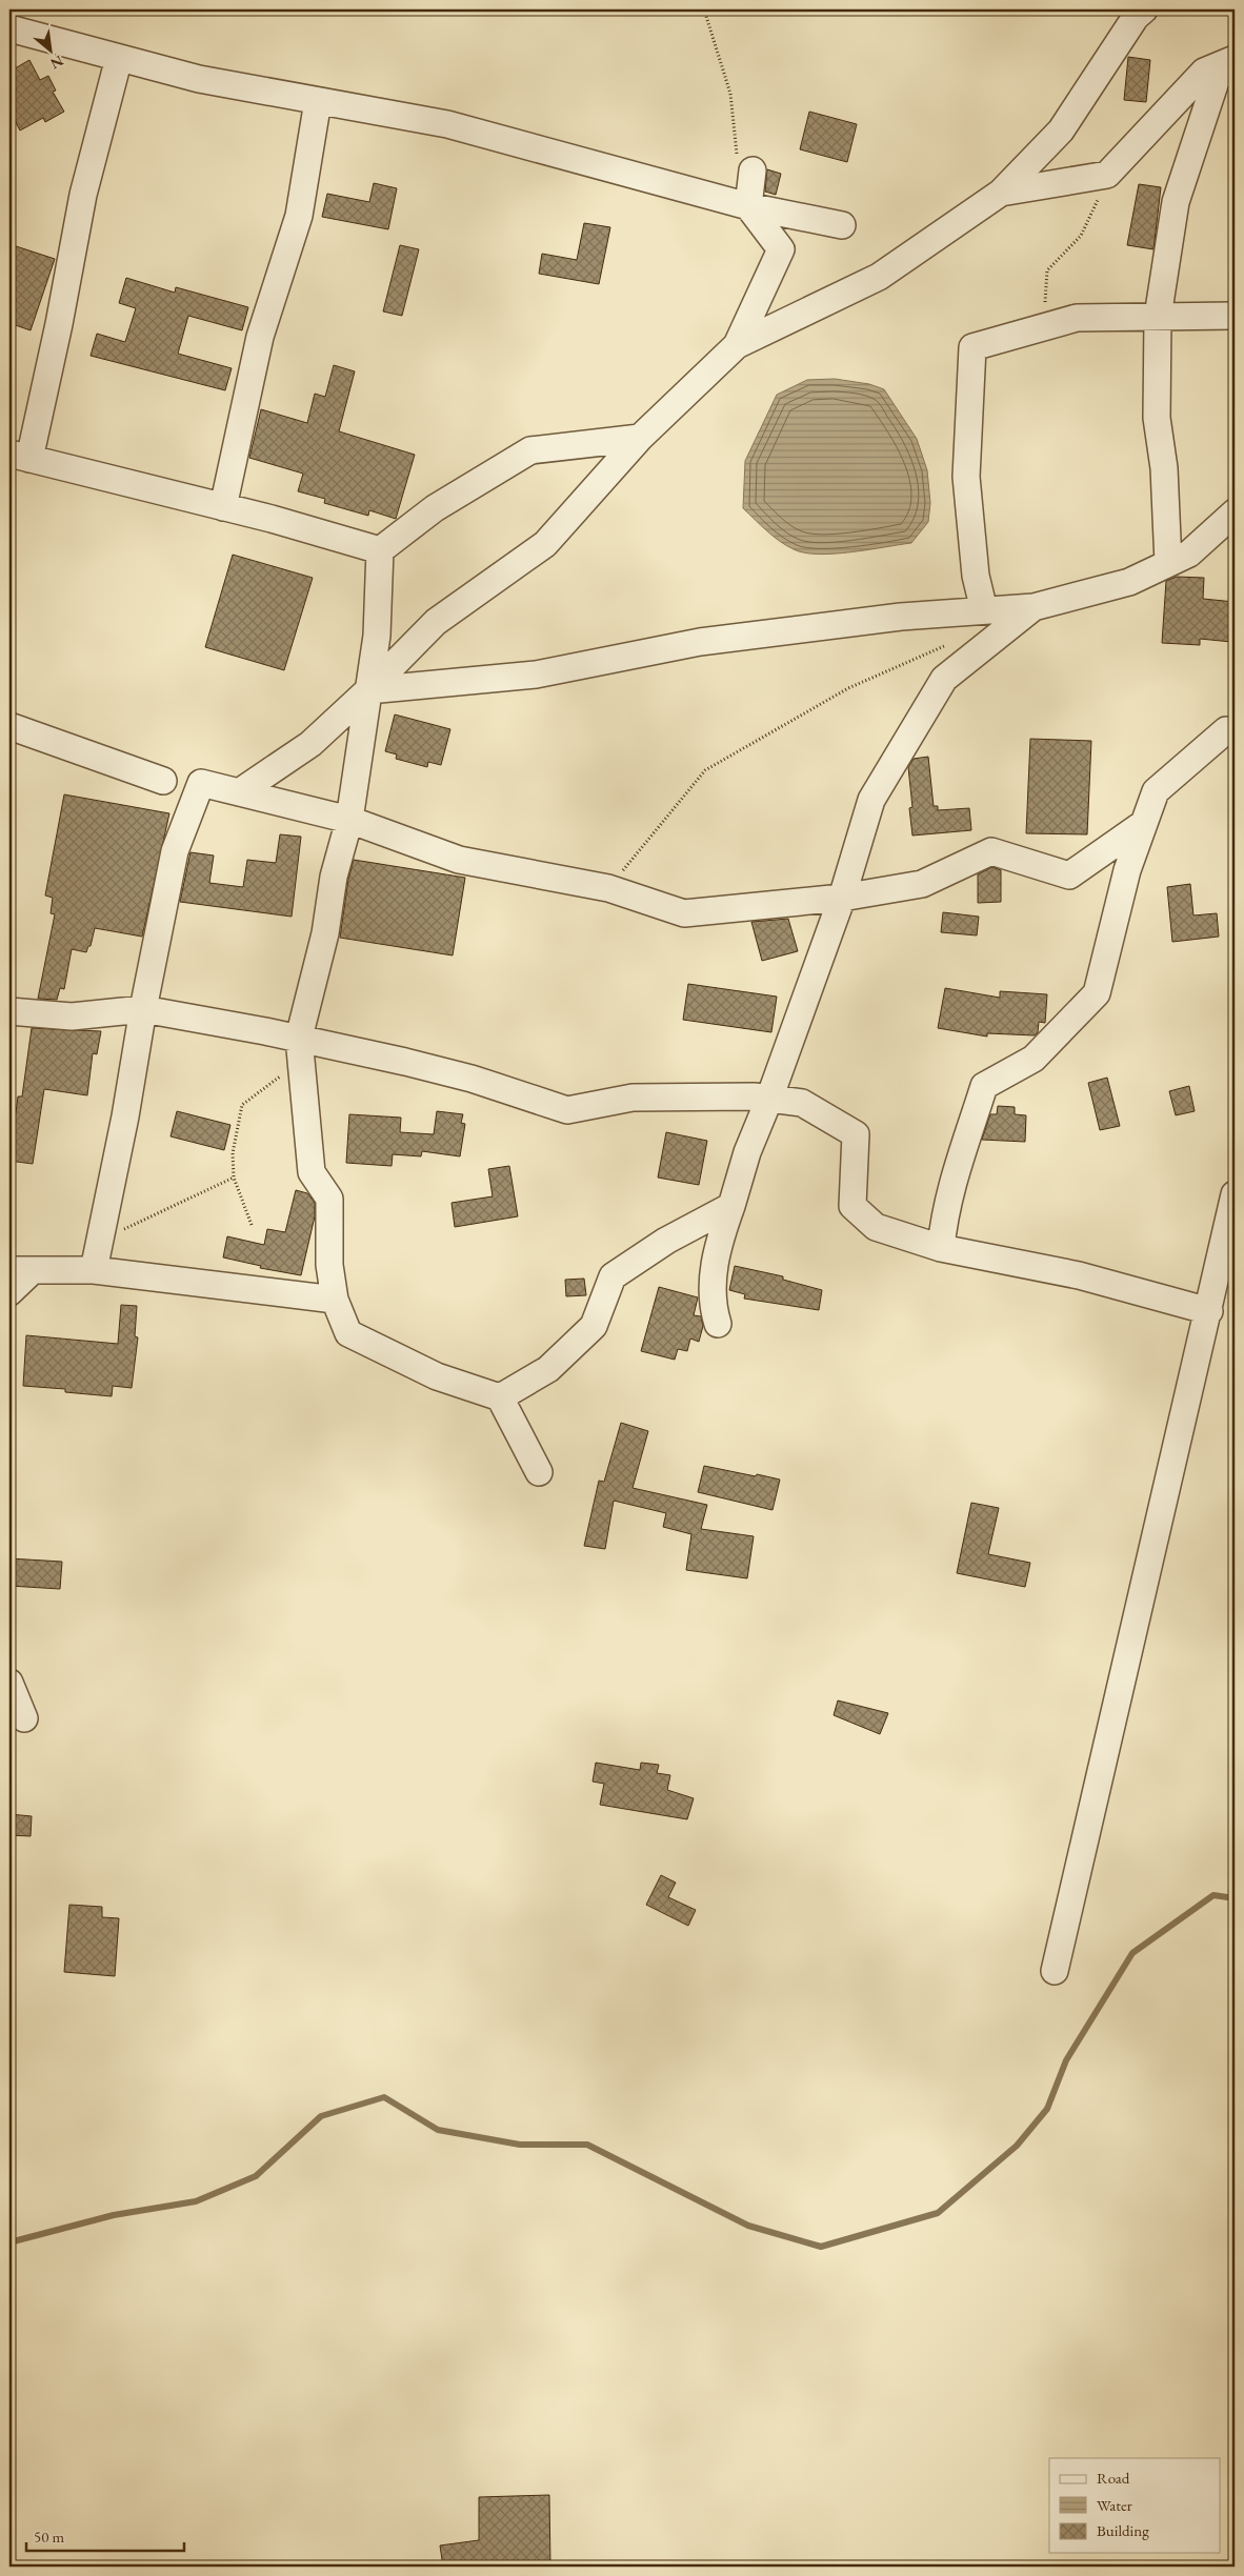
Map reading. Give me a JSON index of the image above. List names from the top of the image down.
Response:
{
  "legend": ["Road", "Water", "Building"],
  "scale_bar": "50 m",
  "north": "bottom right"
}
